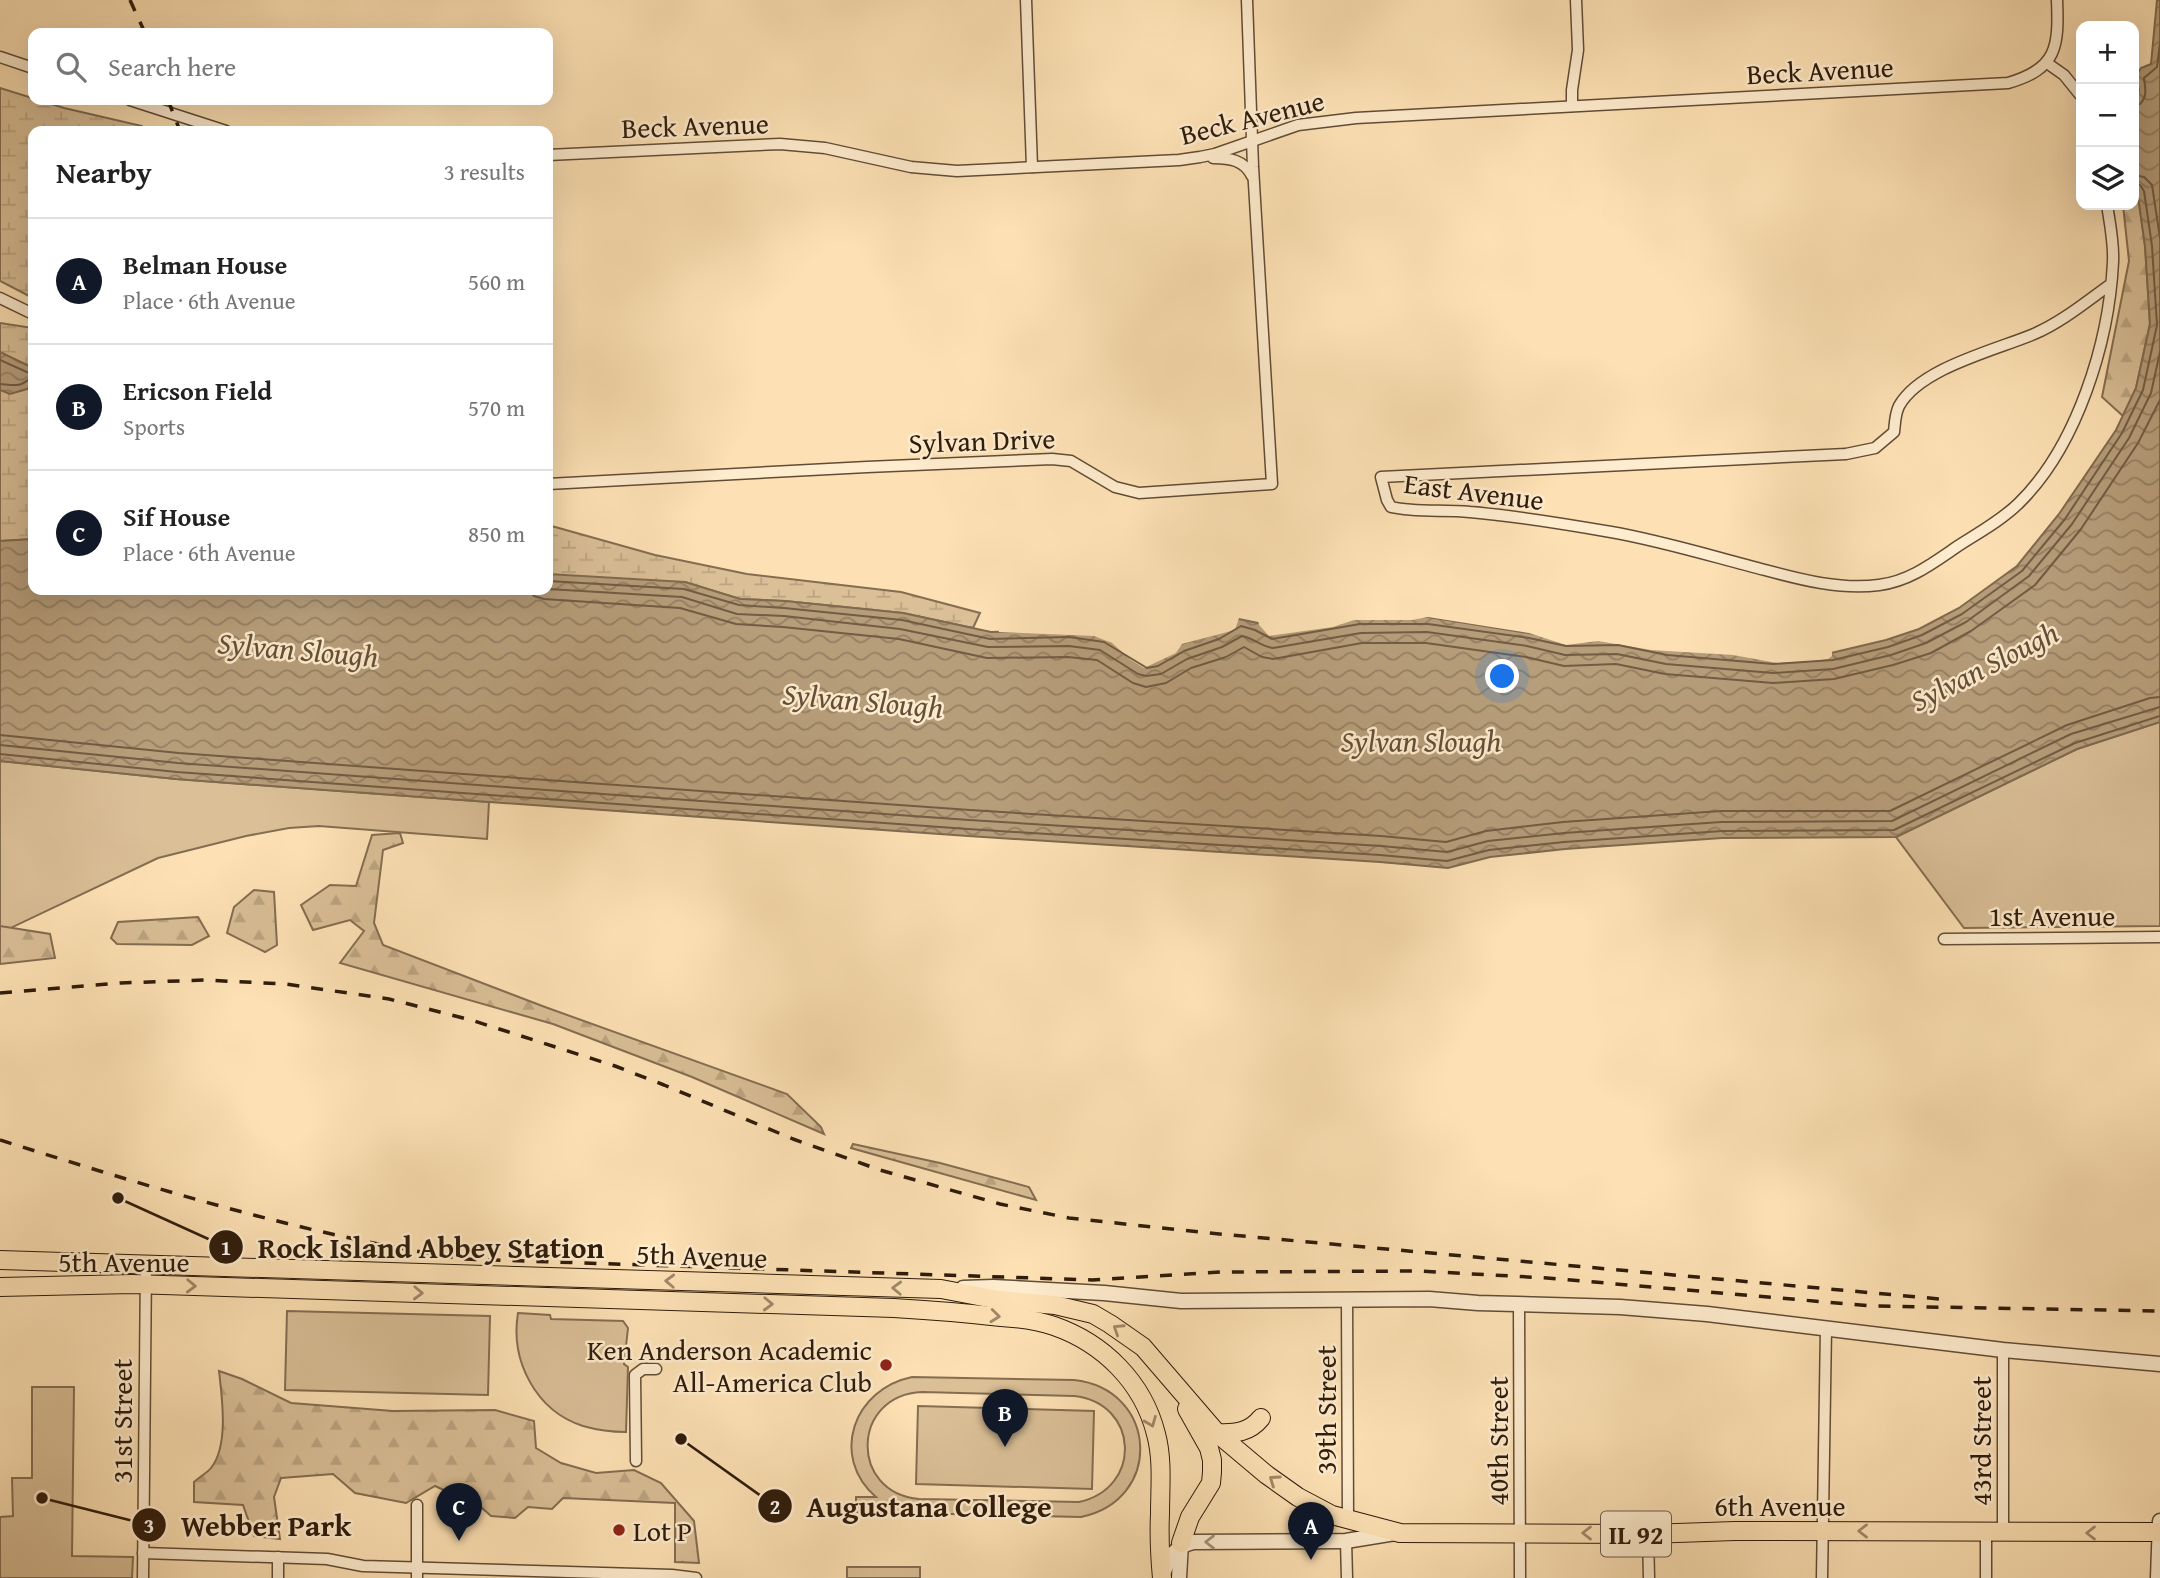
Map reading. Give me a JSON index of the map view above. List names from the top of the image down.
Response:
{
  "streets": {
    "main road": ["5th Avenue", "6th Avenue", "IL 92"],
    "street": [
      "Beck Avenue",
      "Sylvan Drive",
      "East Avenue",
      "1st Avenue",
      "39th Street",
      "31st Street",
      "40th Street",
      "43rd Street"
    ]
  },
  "crossings": [
    ["Beck Avenue", "Sylvan Drive"],
    ["5th Avenue", "31st Street"],
    ["5th Avenue", "6th Avenue"],
    ["39th Street", "6th Avenue"],
    ["40th Street", "6th Avenue"],
    ["43rd Street", "6th Avenue"]
  ],
  "one_way": ["6th Avenue"],
  "water": ["Sylvan Slough"],
  "places": [
    "Rock Island Abbey Station",
    "Ken Anderson Academic All-America Club",
    "Augustana College",
    "Webber Park",
    "Lot P"
  ],
  "page": {
    "map_buttons": ["+", "−"],
    "search": "Search here",
    "heading": ["Nearby", "3 results"],
    "list": [
      {
        "mark": "A",
        "name": "Belman House",
        "note": "Place · 6th Avenue",
        "value": "560 m"
      },
      {
        "mark": "B",
        "name": "Ericson Field",
        "note": "Sports",
        "value": "570 m"
      },
      {
        "mark": "C",
        "name": "Sif House",
        "note": "Place · 6th Avenue",
        "value": "850 m"
      }
    ],
    "pins": ["B", "C", "A"]
  }
}
